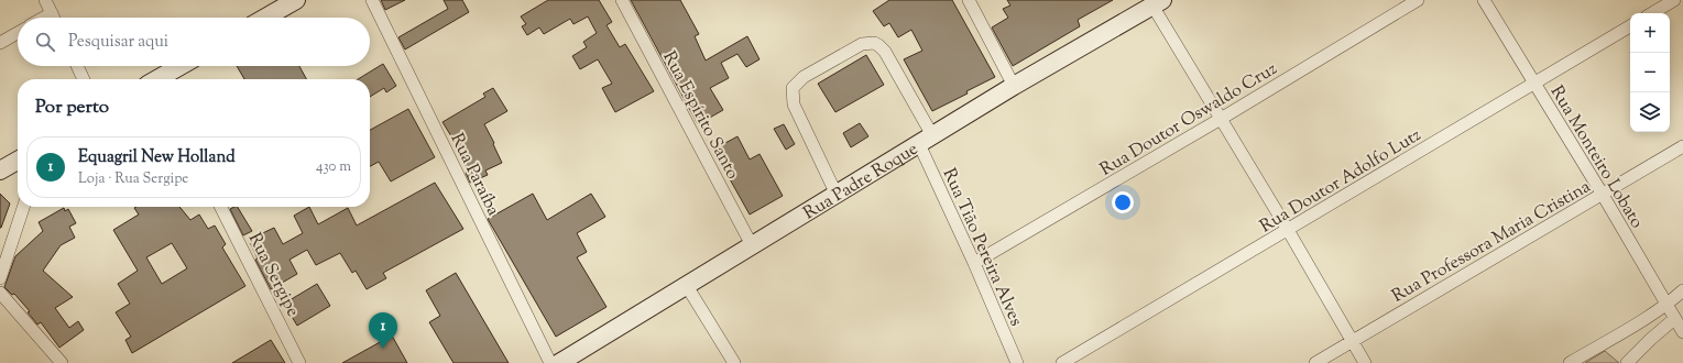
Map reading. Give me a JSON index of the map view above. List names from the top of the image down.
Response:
{
  "streets": {
    "street": [
      "Rua Espírito Santo",
      "Rua Doutor Oswaldo Cruz",
      "Rua Monteiro Lobato",
      "Rua Paraíba",
      "Rua Doutor Adolfo Lutz",
      "Rua Padre Roque",
      "Rua Professora Maria Cristina",
      "Rua Tião Pereira Alves",
      "Rua Sergipe"
    ]
  },
  "crossings": [
    ["Rua Espírito Santo", "Rua Padre Roque"],
    ["Rua Doutor Oswaldo Cruz", "Rua Tião Pereira Alves"],
    ["Rua Monteiro Lobato", "Rua Doutor Adolfo Lutz"],
    ["Rua Monteiro Lobato", "Rua Professora Maria Cristina"],
    ["Rua Padre Roque", "Rua Tião Pereira Alves"]
  ],
  "page": {
    "map_buttons": ["+", "−"],
    "search": "Pesquisar aqui",
    "heading": "Por perto",
    "list": [
      {
        "mark": "1",
        "name": "Equagril New Holland",
        "note": "Loja · Rua Sergipe",
        "value": "430 m"
      }
    ],
    "pins": "1"
  }
}
